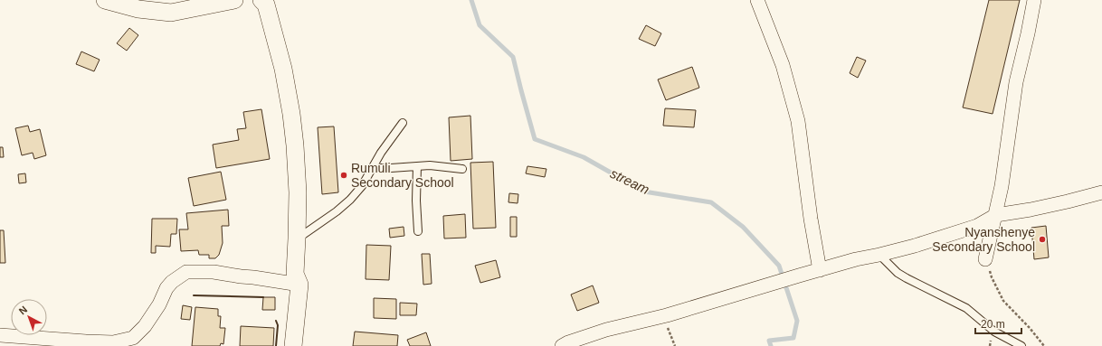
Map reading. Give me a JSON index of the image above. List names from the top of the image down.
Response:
{
  "water": ["stream"],
  "places": ["Rumuli Secondary School", "Nyanshenye Secondary School"],
  "scale_bar": "20 m",
  "north": "top left"
}
